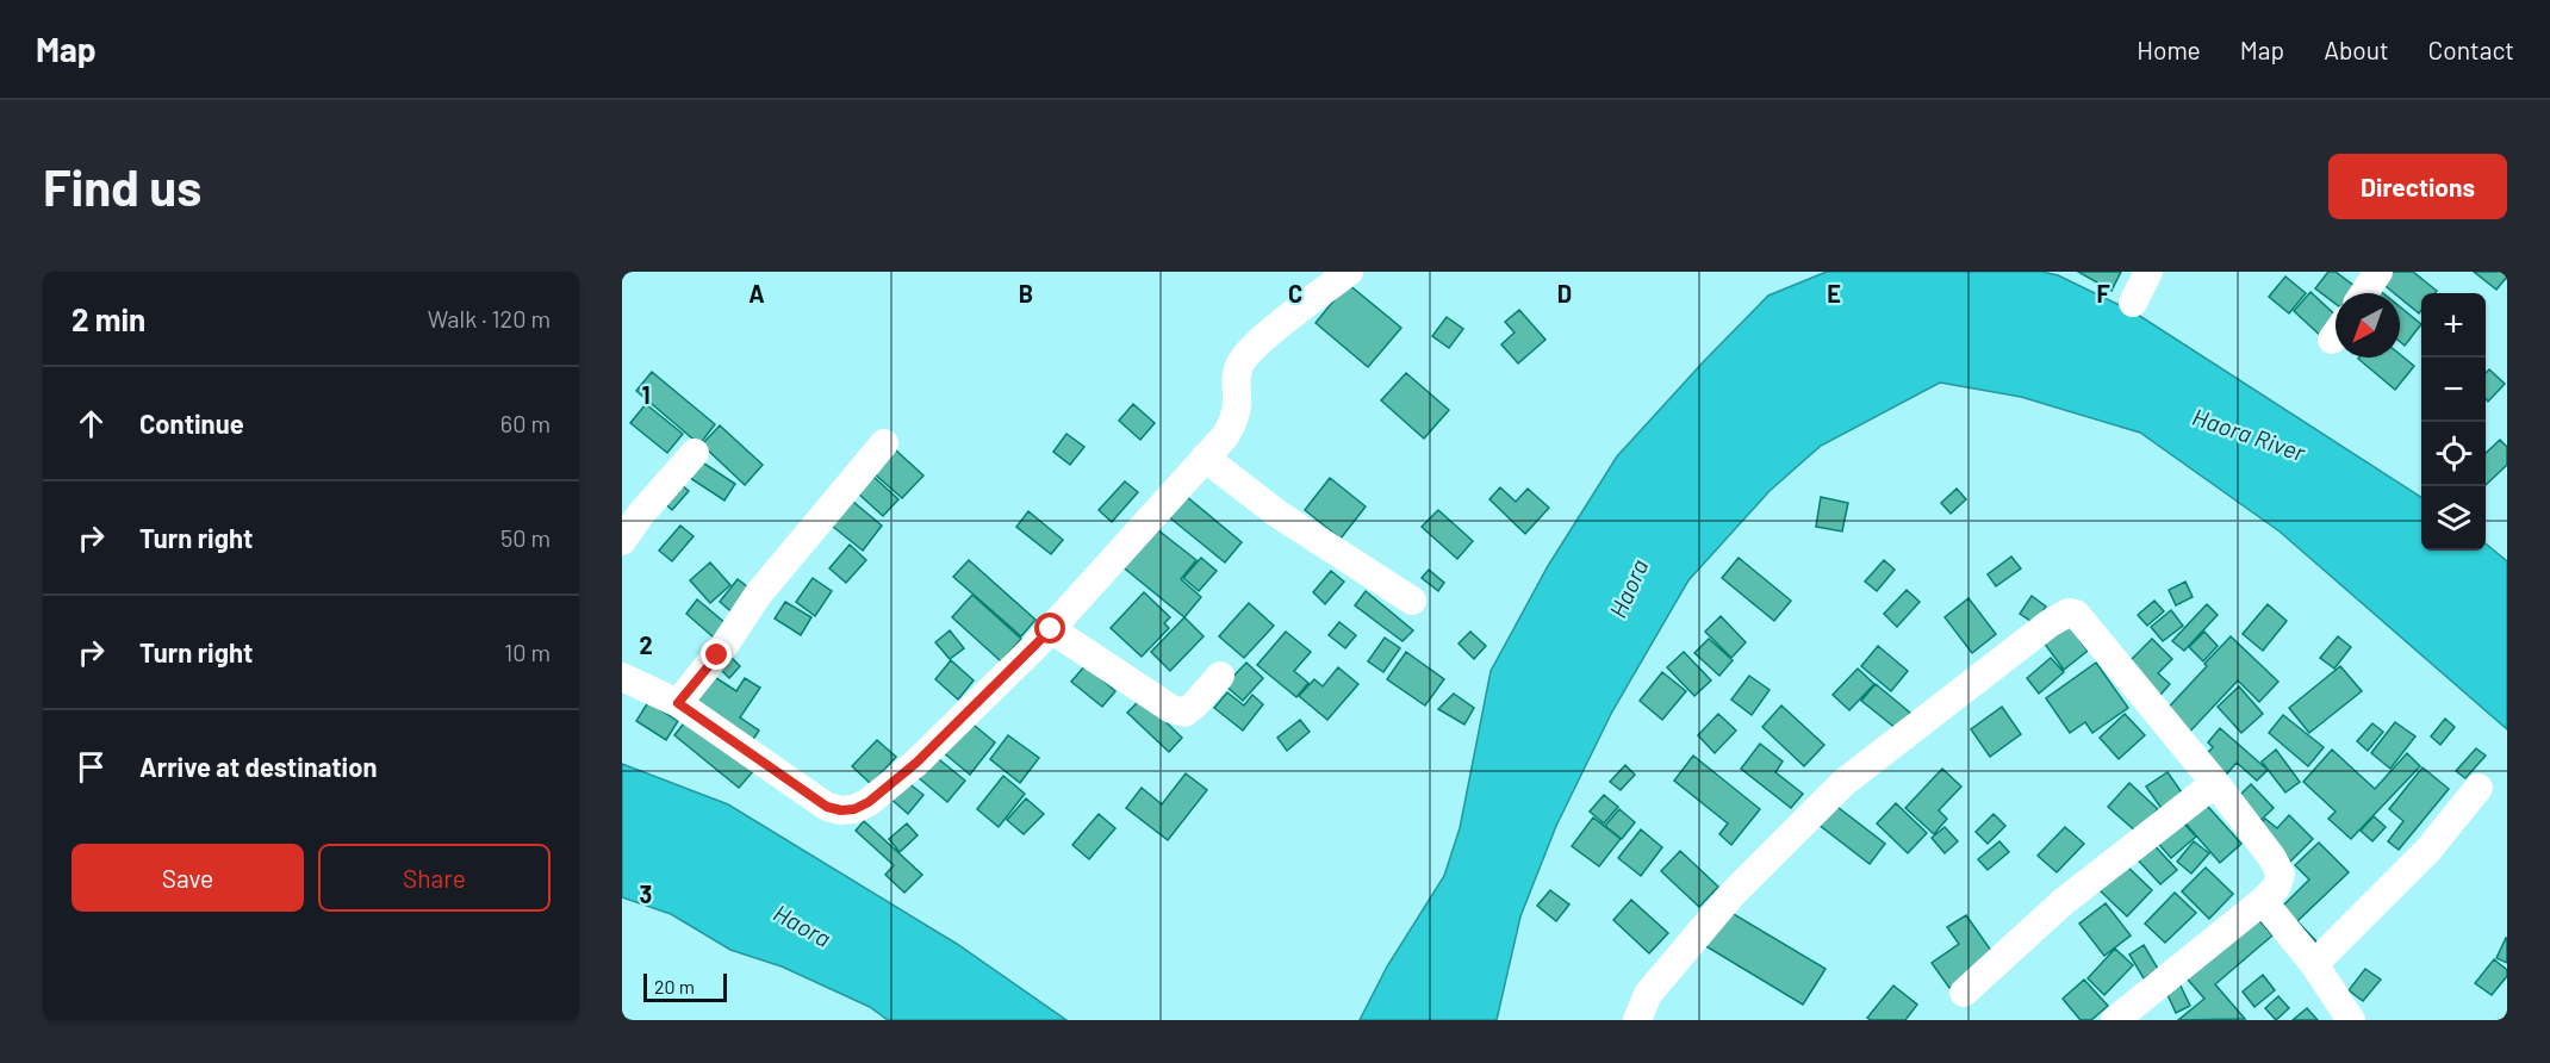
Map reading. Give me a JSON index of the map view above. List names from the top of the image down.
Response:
{
  "water": ["Haora River", "Haora"],
  "scale_bar": "20 m",
  "north": "bottom left",
  "page": {
    "header": "Map",
    "nav": [
      "Home",
      "Map",
      "About",
      "Contact"
    ],
    "buttons": [
      "Directions",
      ["Save", "Share"]
    ],
    "title": "Find us",
    "heading": ["2 min", "Walk · 120 m"],
    "map_buttons": ["+", "−"],
    "list": [
      ["Continue", "60 m"],
      ["Turn right", "50 m"],
      ["Turn right", "10 m"],
      "Arrive at destination"
    ],
    "scale": "20 m"
  },
  "grid": {
    "columns": [
      "A",
      "B",
      "C",
      "D",
      "E",
      "F"
    ],
    "rows": ["1", "2", "3"]
  }
}
